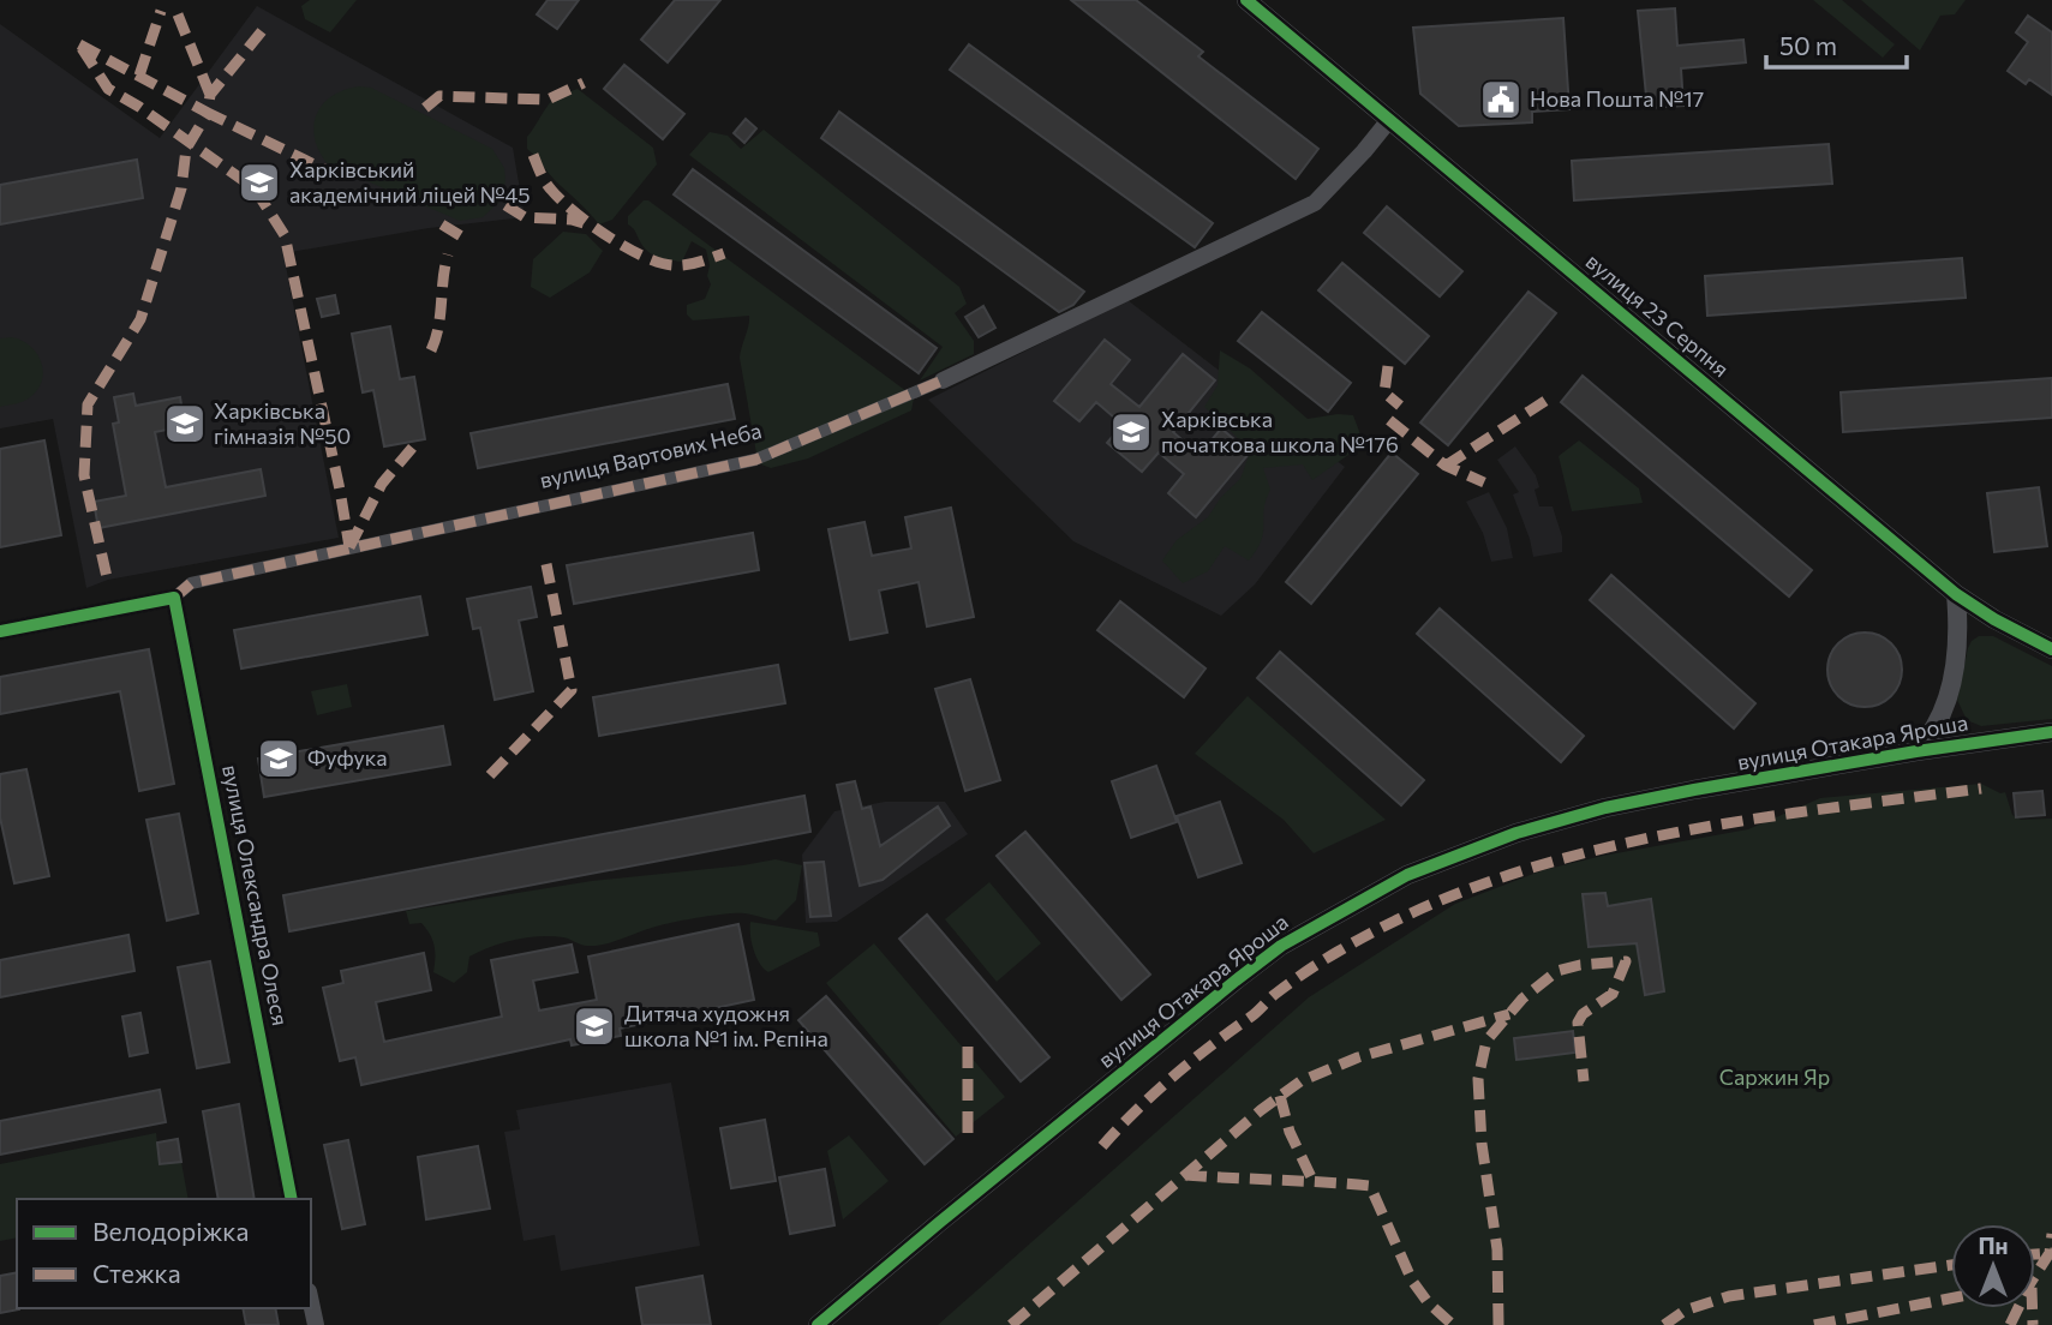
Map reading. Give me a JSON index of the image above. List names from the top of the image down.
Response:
{
  "streets": {
    "street": [
      "вулиця 23 Серпня",
      "вулиця Вартових Неба",
      "вулиця Отакара Яроша",
      "вулиця Олександра Олеся"
    ]
  },
  "crossings": [
    ["вулиця 23 Серпня", "вулиця Вартових Неба"],
    ["вулиця Вартових Неба", "вулиця Олександра Олеся"]
  ],
  "parks": ["Саржин Яр"],
  "places": {
    "public building": ["Нова Пошта №17"],
    "school or university": [
      "Харківський академічний ліцей №45",
      "Харківська гімназія №50",
      "Харківська початкова школа №176",
      "Фуфука",
      "Дитяча художня школа №1 ім. Рєпіна"
    ]
  },
  "legend": ["Велодоріжка", "Стежка"],
  "scale_bar": "50 m",
  "north": "top"
}
